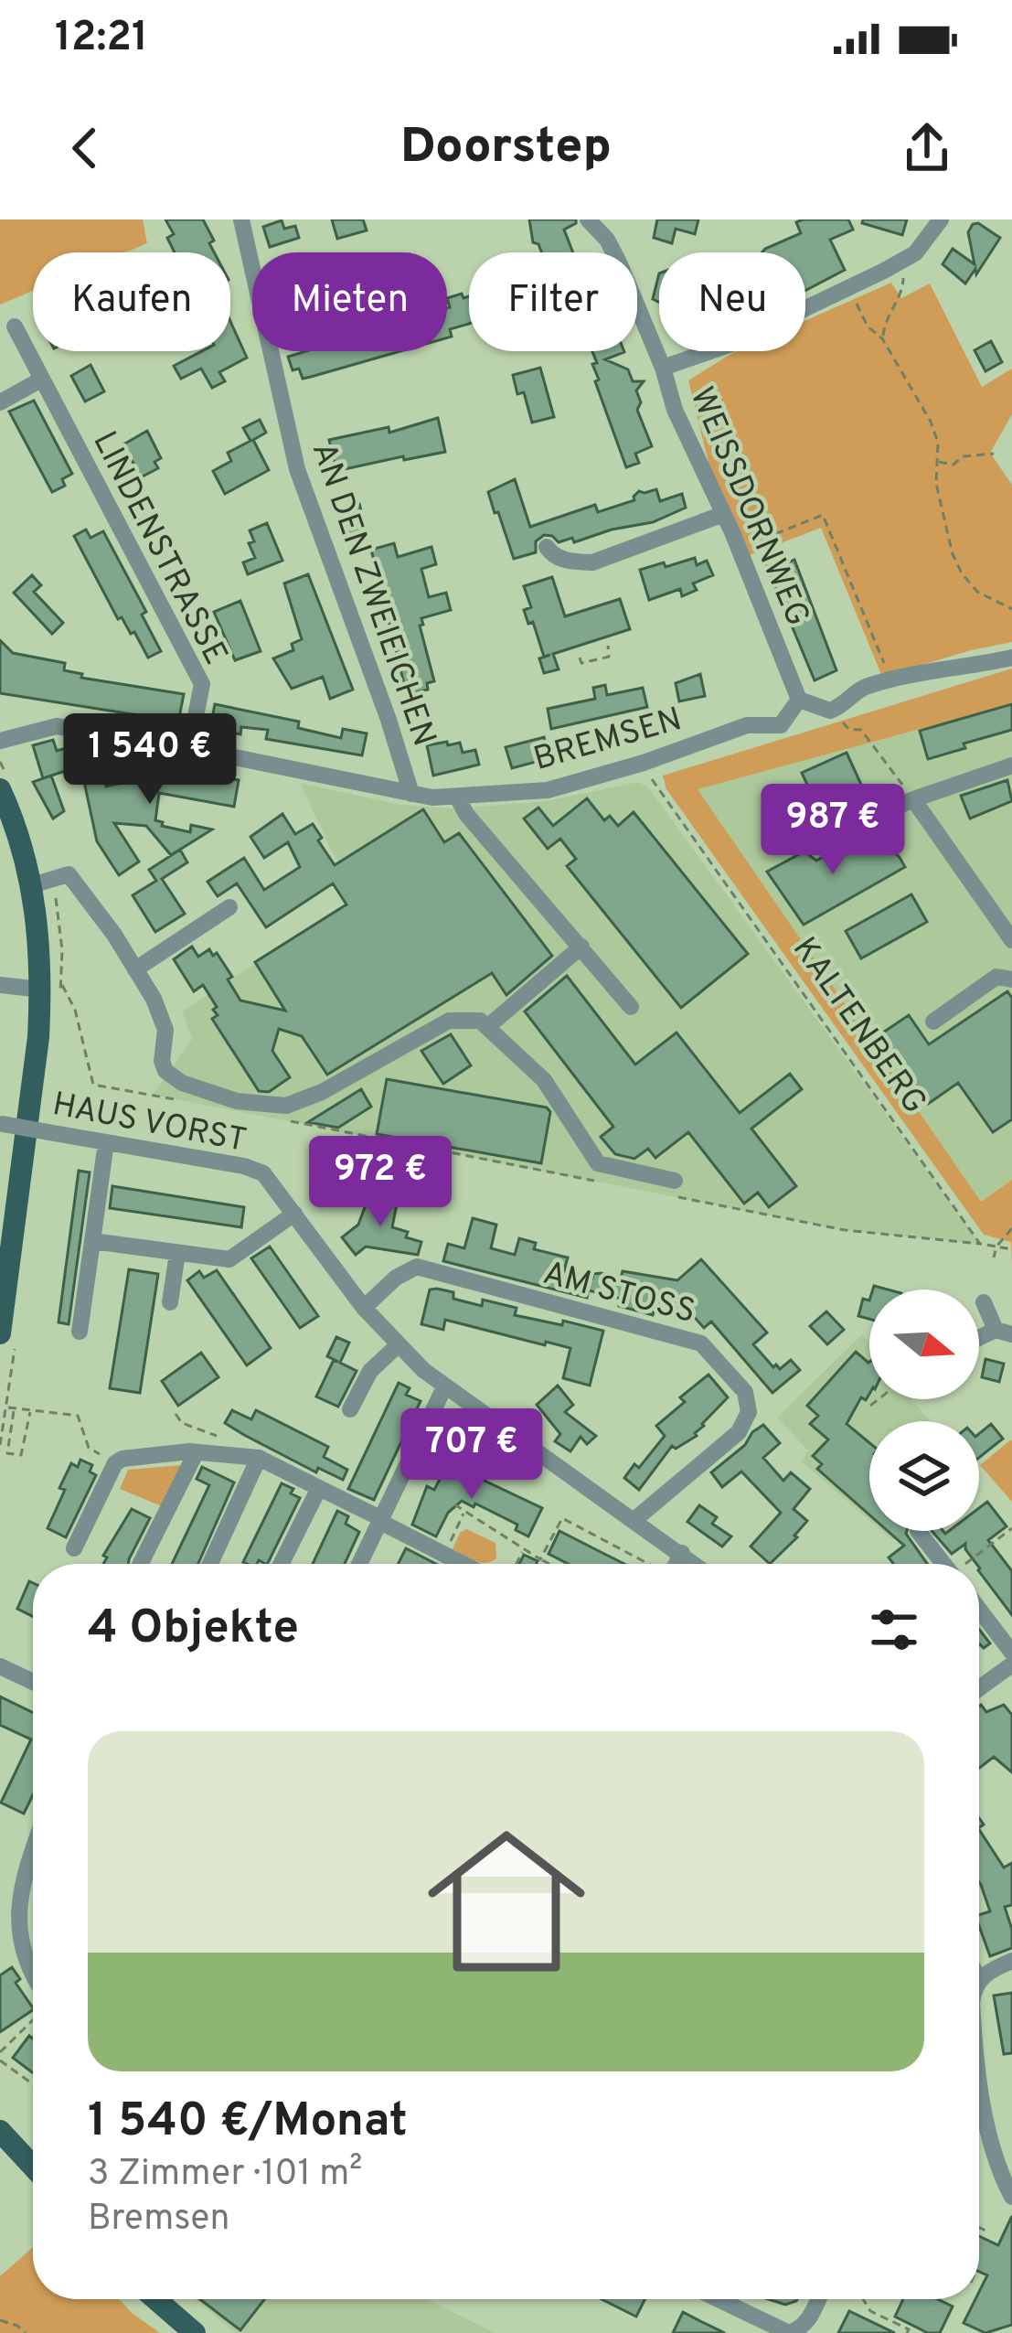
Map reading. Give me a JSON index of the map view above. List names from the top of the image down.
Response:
{
  "streets": {
    "street": [
      "WEISSDORNWEG",
      "LINDENSTRASSE",
      "AN DEN ZWEIEICHEN",
      "BREMSEN",
      "HAUS VORST",
      "AM STOSS"
    ],
    "path": ["KALTENBERG"]
  },
  "crossings": [
    ["WEISSDORNWEG", "BREMSEN"],
    ["LINDENSTRASSE", "BREMSEN"],
    ["AN DEN ZWEIEICHEN", "BREMSEN"],
    ["BREMSEN", "KALTENBERG"],
    ["HAUS VORST", "AM STOSS"]
  ],
  "north": "right",
  "page": {
    "status": "12:21",
    "header": "Doorstep",
    "chip": [
      "Kaufen",
      "Mieten",
      "Filter",
      "Neu"
    ],
    "price": [
      "1 540 €",
      "987 €",
      "972 €",
      "707 €"
    ],
    "heading": "4 Objekte",
    "list": [
      {
        "name": "1 540 €/Monat",
        "note": "3 Zimmer · 101 m² · Bremsen"
      }
    ]
  }
}
